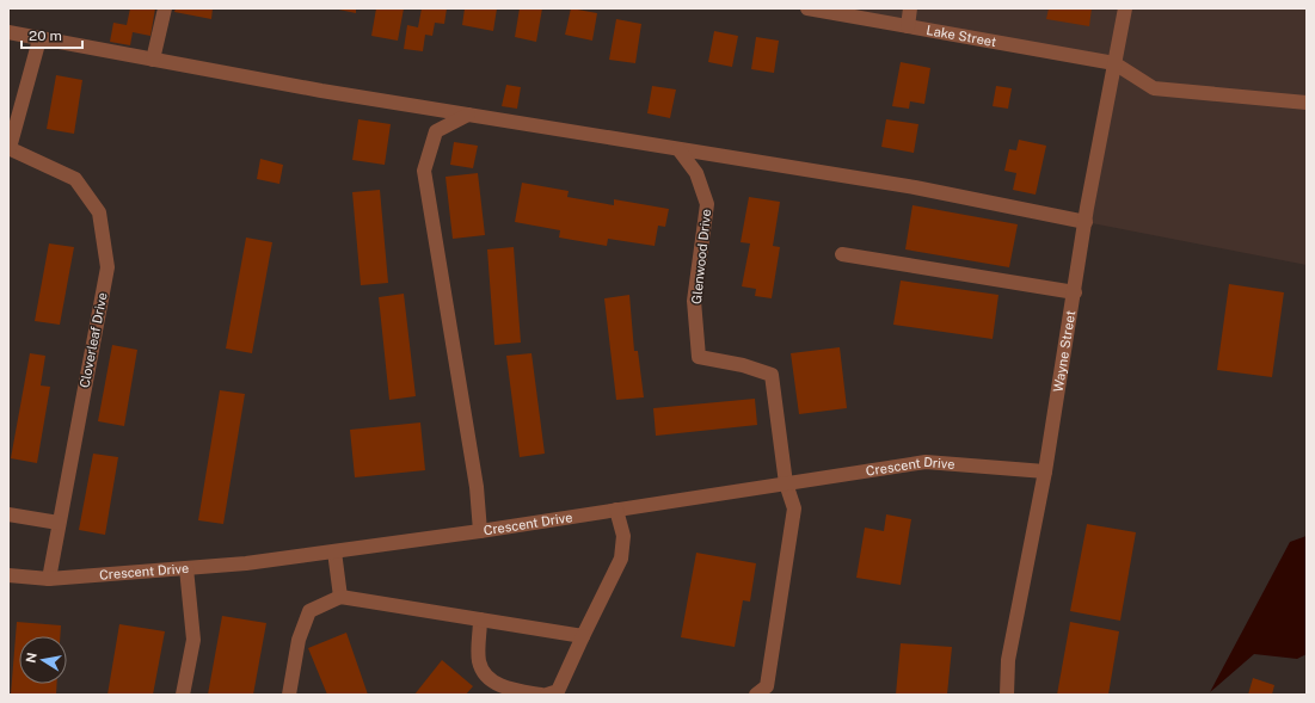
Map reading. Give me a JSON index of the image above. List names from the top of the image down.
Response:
{
  "streets": {
    "street": [
      "Lake Street",
      "Glenwood Drive",
      "Cloverleaf Drive",
      "Wayne Street",
      "Crescent Drive"
    ]
  },
  "crossings": [
    ["Lake Street", "Wayne Street"],
    ["Glenwood Drive", "Crescent Drive"],
    ["Cloverleaf Drive", "Crescent Drive"],
    ["Wayne Street", "Crescent Drive"]
  ],
  "scale_bar": "20 m",
  "north": "left"
}
